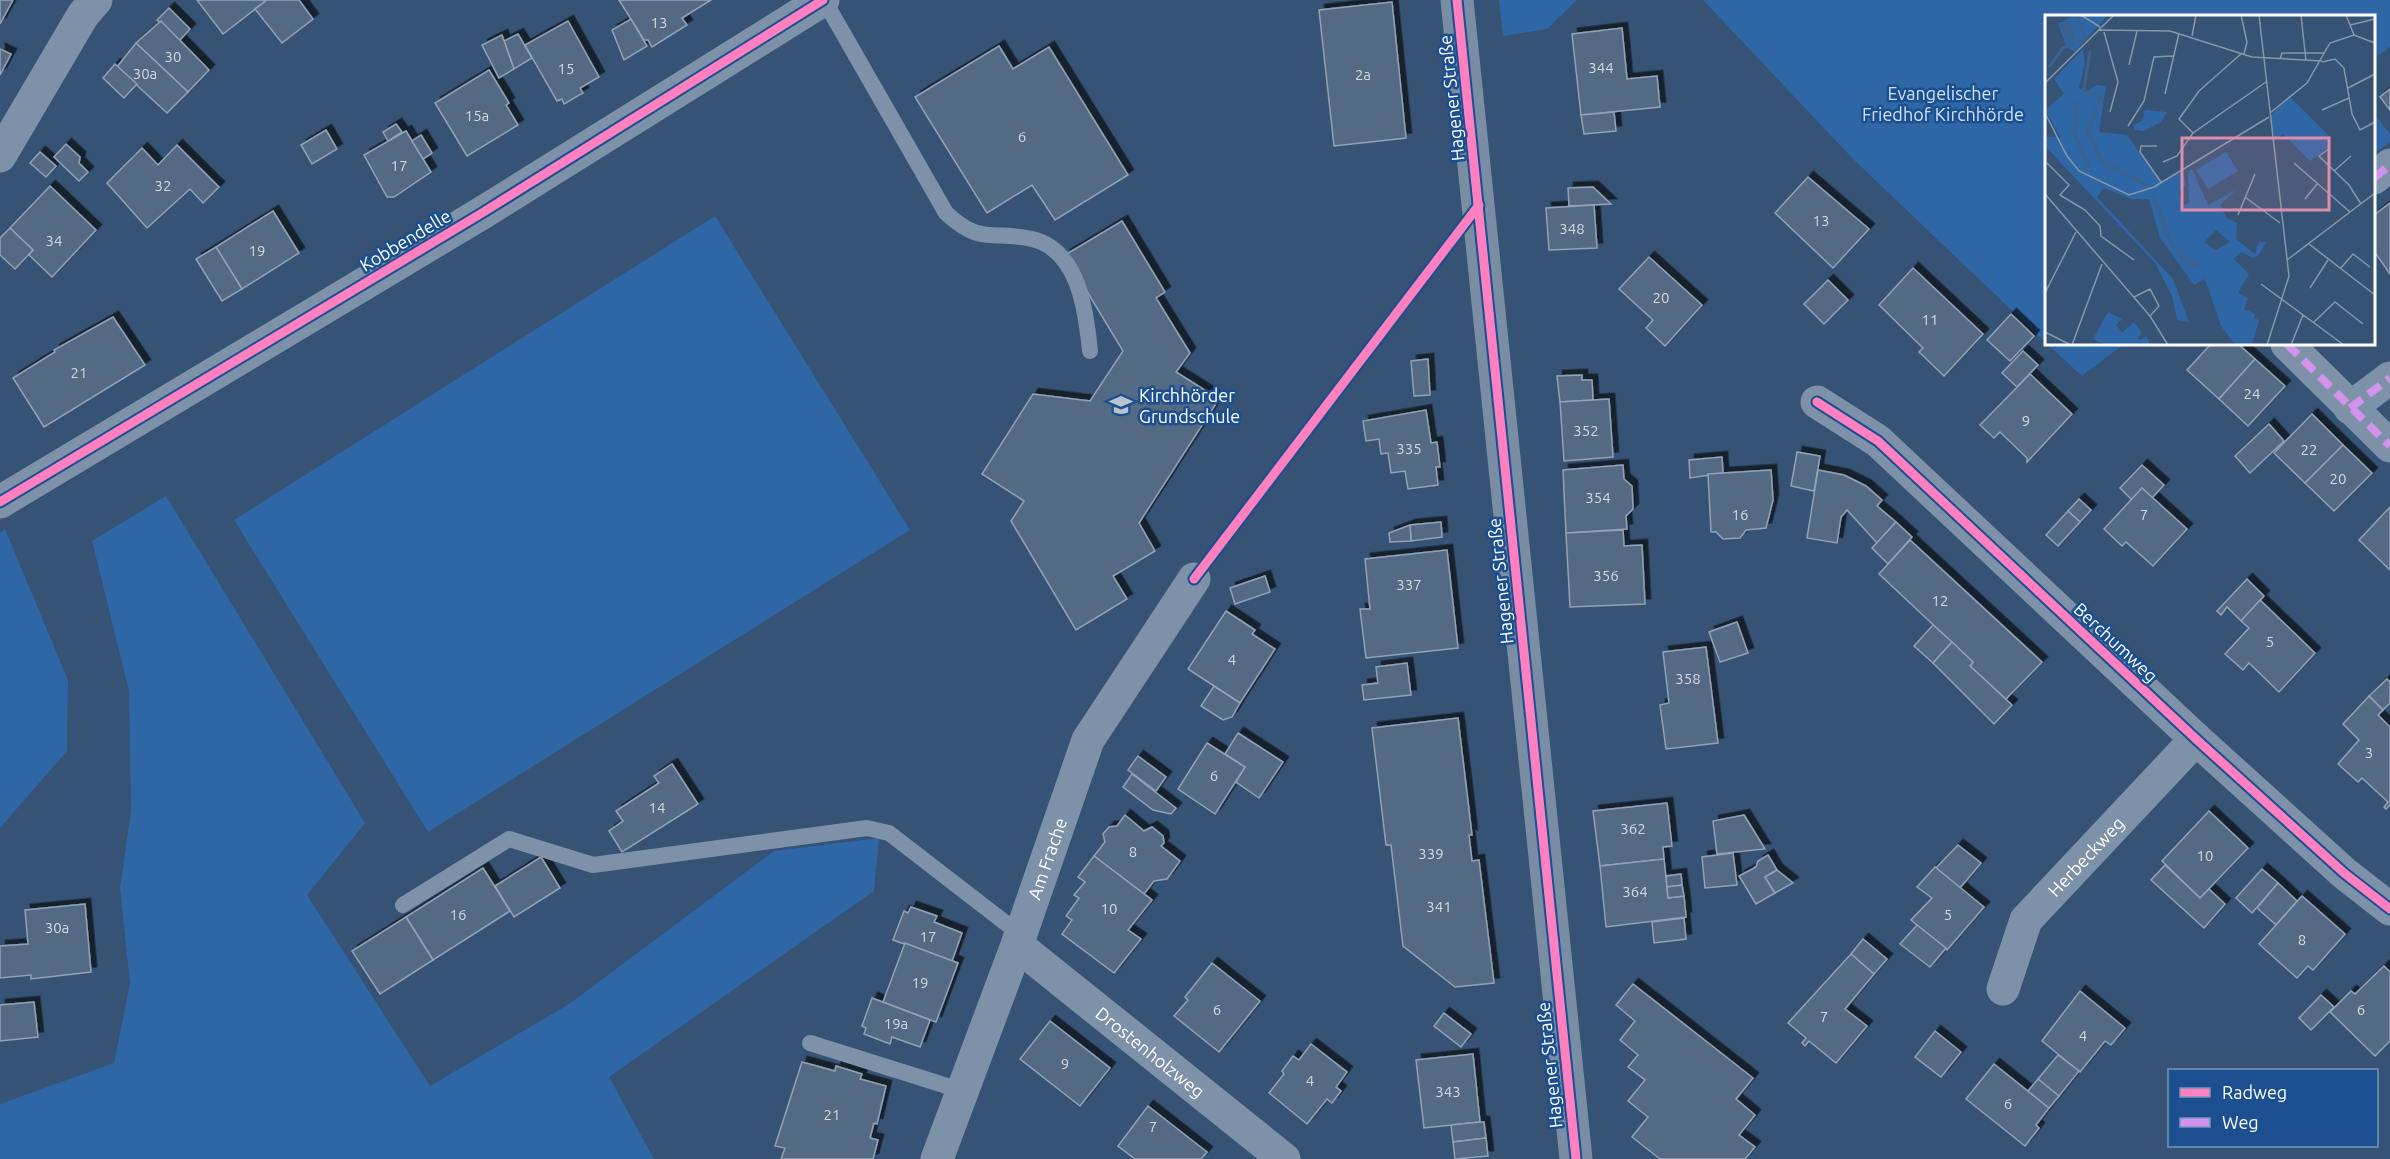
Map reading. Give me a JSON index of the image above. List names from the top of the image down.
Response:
{
  "streets": {
    "main road": ["Hagener Straße"],
    "street": [
      "Kobbendelle",
      "Berchumweg",
      "Herbeckweg",
      "Am Frache",
      "Drostenholzweg"
    ]
  },
  "crossings": [
    ["Berchumweg", "Herbeckweg"],
    ["Am Frache", "Drostenholzweg"]
  ],
  "parks": ["Evangelischer Friedhof Kirchhörde"],
  "places": {
    "school or university": ["Kirchhörder Grundschule"]
  },
  "house_numbers": [
    "13",
    "30",
    "344",
    "15",
    "30a",
    "2a",
    "15a",
    "6",
    "17",
    "32",
    "13",
    "348",
    "34",
    "19",
    "20",
    "11",
    "21",
    "24",
    "9",
    "352",
    "335",
    "22",
    "20",
    "354",
    "16",
    "7",
    "356",
    "337",
    "12",
    "5",
    "4",
    "358",
    "3",
    "6",
    "14",
    "362",
    "8",
    "339",
    "10",
    "364",
    "341",
    "10",
    "16",
    "5",
    "30a",
    "17",
    "8",
    "19",
    "6",
    "6",
    "7",
    "19a",
    "4",
    "9",
    "4",
    "343",
    "6",
    "21",
    "7"
  ],
  "legend": ["Radweg", "Weg"]
}
